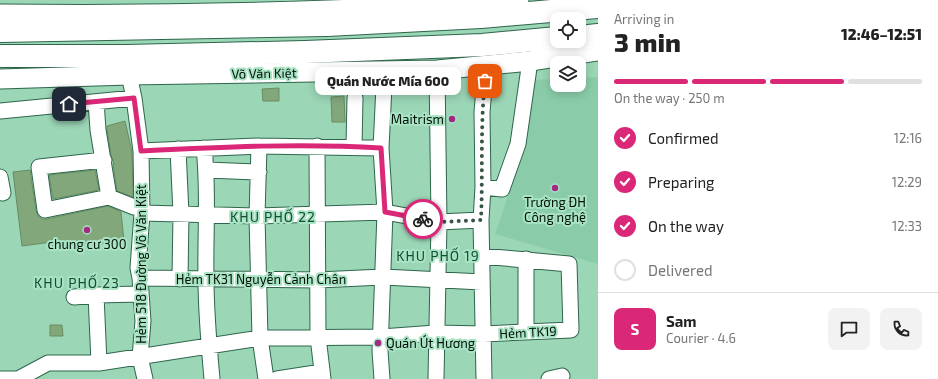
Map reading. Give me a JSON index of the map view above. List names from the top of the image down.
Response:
{
  "streets": {
    "highway": ["Võ Văn Kiệt"],
    "street": ["Hẻm 518 Đường Võ Văn Kiệt", "Hẻm TK31 Nguyễn Cảnh Chân", "Hẻm TK19"]
  },
  "crossings": [
    ["Võ Văn Kiệt", "Hẻm 518 Đường Võ Văn Kiệt"],
    ["Hẻm 518 Đường Võ Văn Kiệt", "Hẻm TK31 Nguyễn Cảnh Chân"],
    ["Hẻm 518 Đường Võ Văn Kiệt", "Hẻm TK19"]
  ],
  "districts": ["KHU PHỐ 22", "KHU PHỐ 19", "KHU PHỐ 23"],
  "places": [
    "Quán Nước Mía 600",
    "Maitrism",
    "Trường ĐH Công nghệ",
    "chung cư 300",
    "Quán Út Hương"
  ],
  "page": {
    "heading": ["3 min", "Arriving in", "12:46–12:51"],
    "panel": ["Sam", "Courier · 4.6"],
    "bubble": "Quán Nước Mía 600",
    "bar": "On the way · 250 m",
    "list": [
      ["Confirmed", "12:16"],
      ["Preparing", "12:29"],
      ["On the way", "12:33"],
      "Delivered"
    ],
    "round": "S"
  }
}
